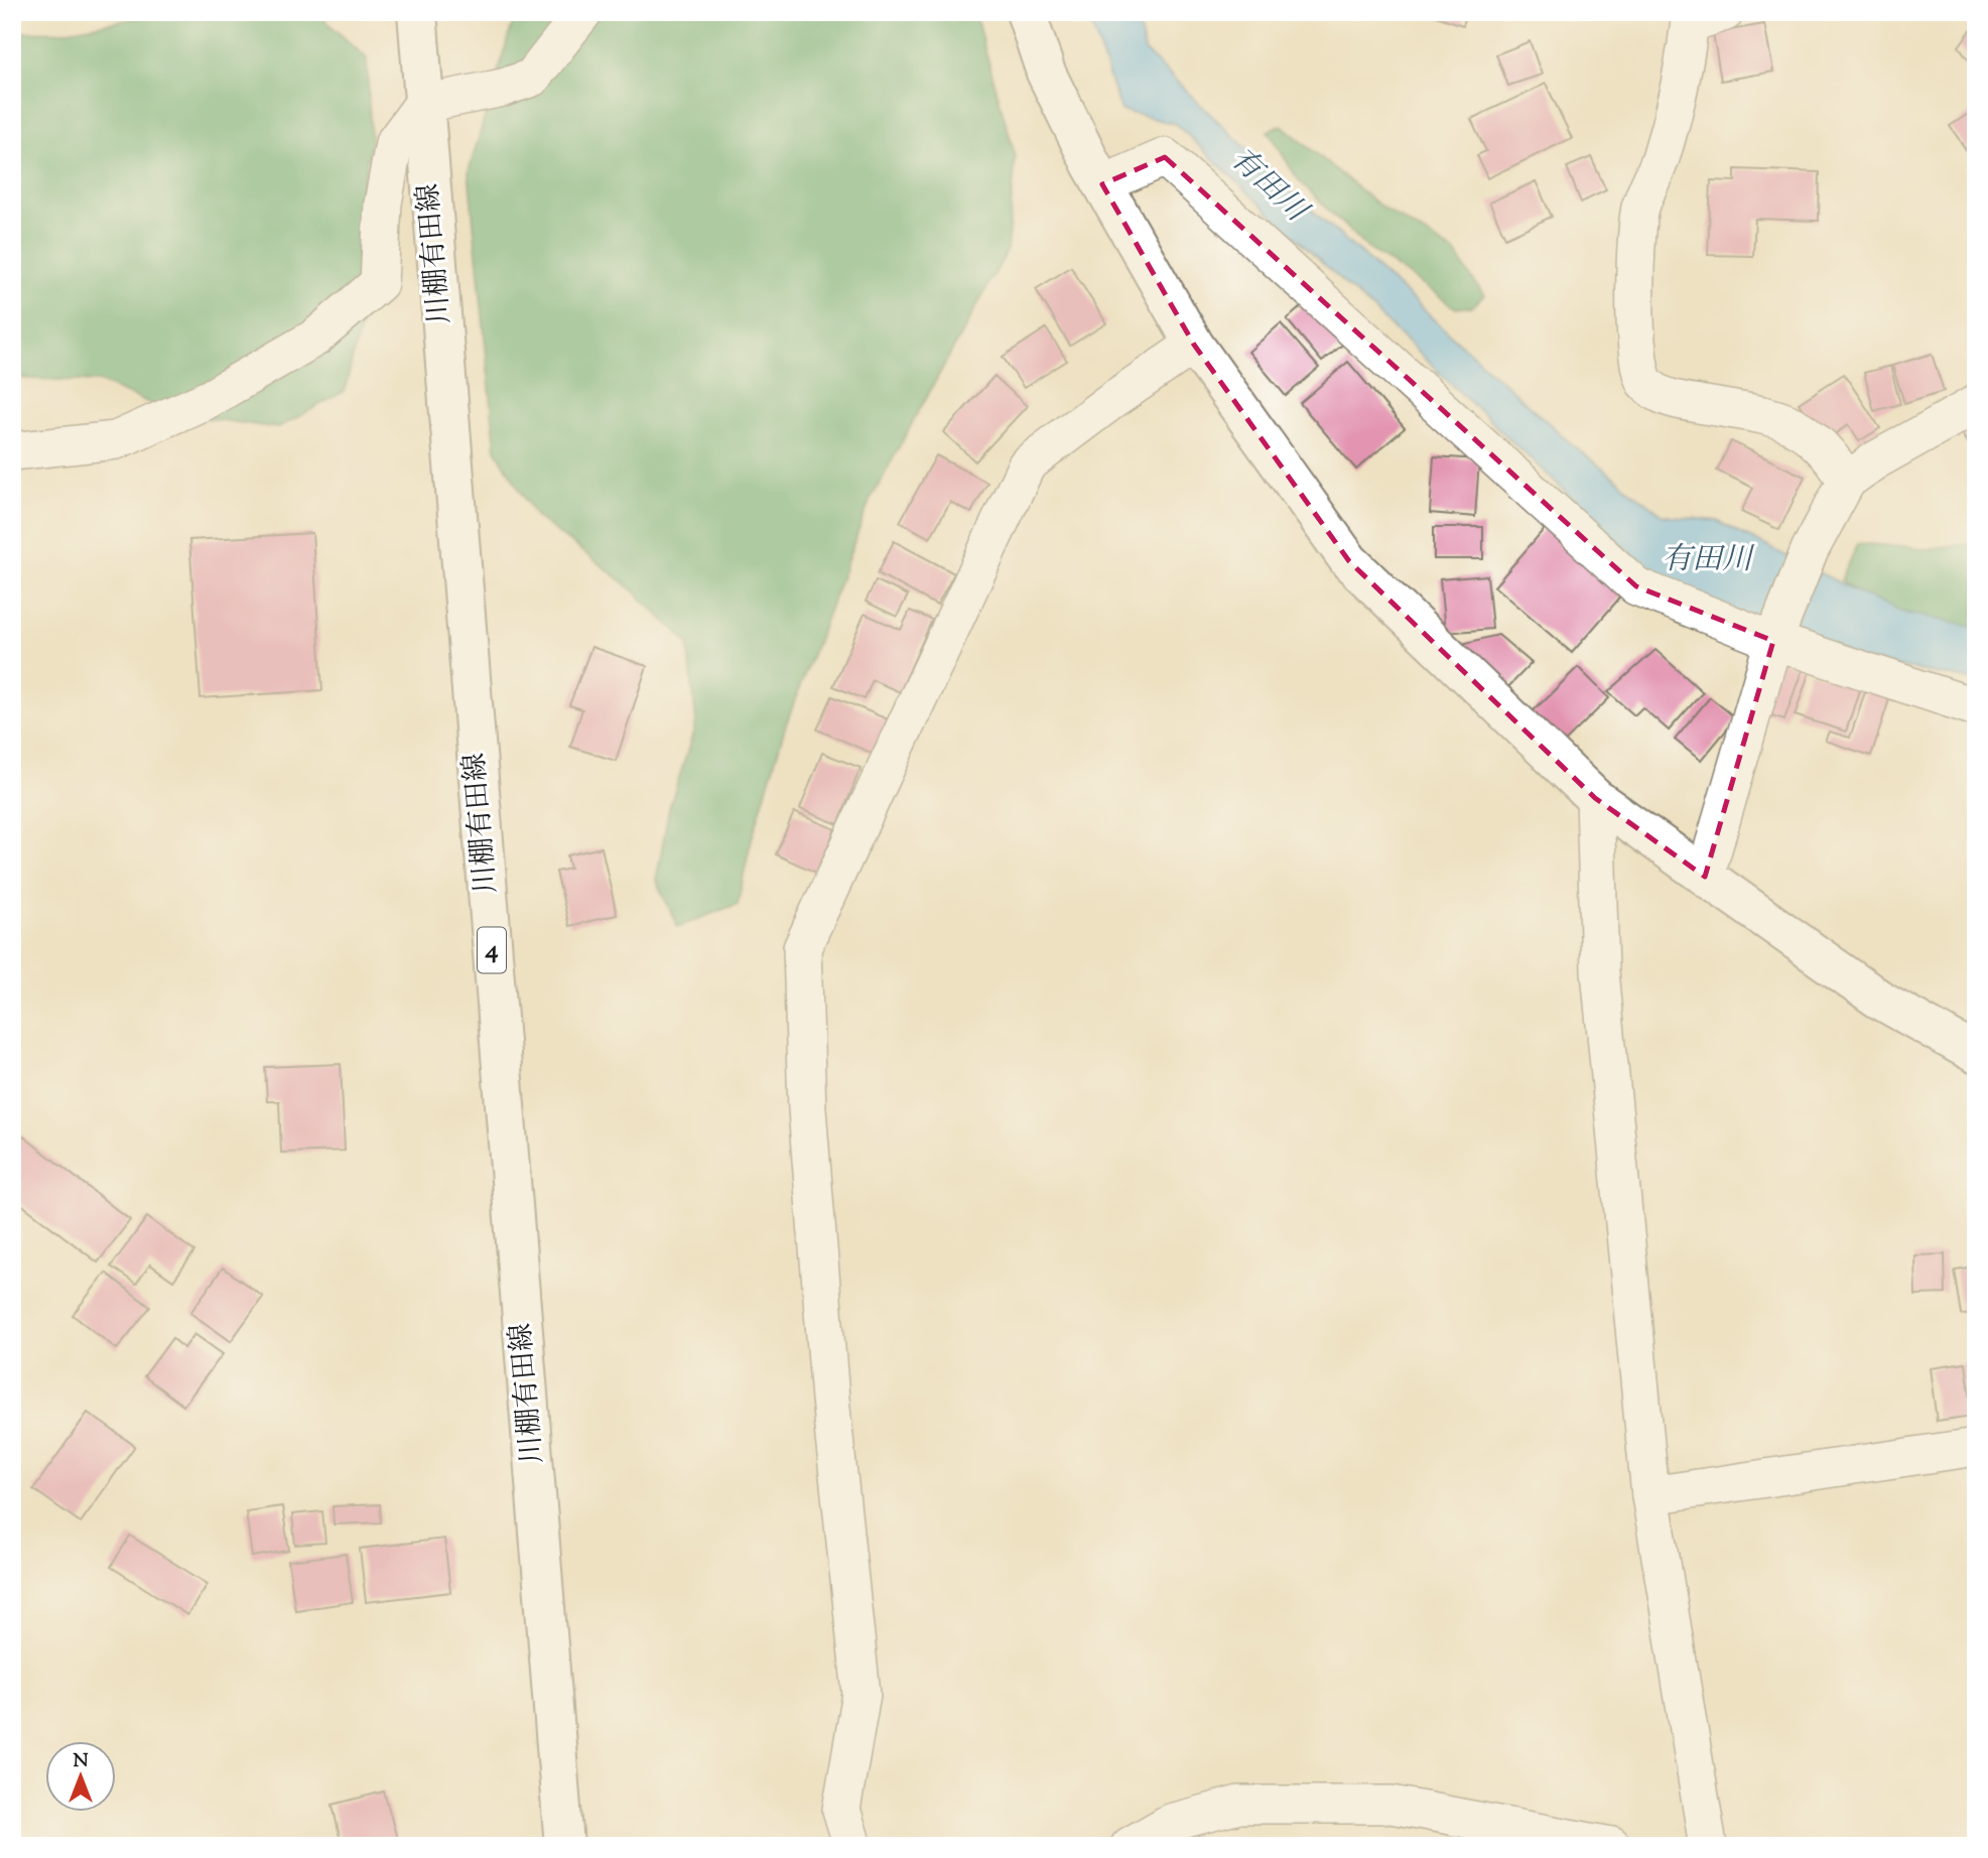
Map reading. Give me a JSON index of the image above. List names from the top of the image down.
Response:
{
  "streets": {
    "main road": ["川棚有田線", "4"]
  },
  "water": ["有田川"],
  "north": "top"
}
